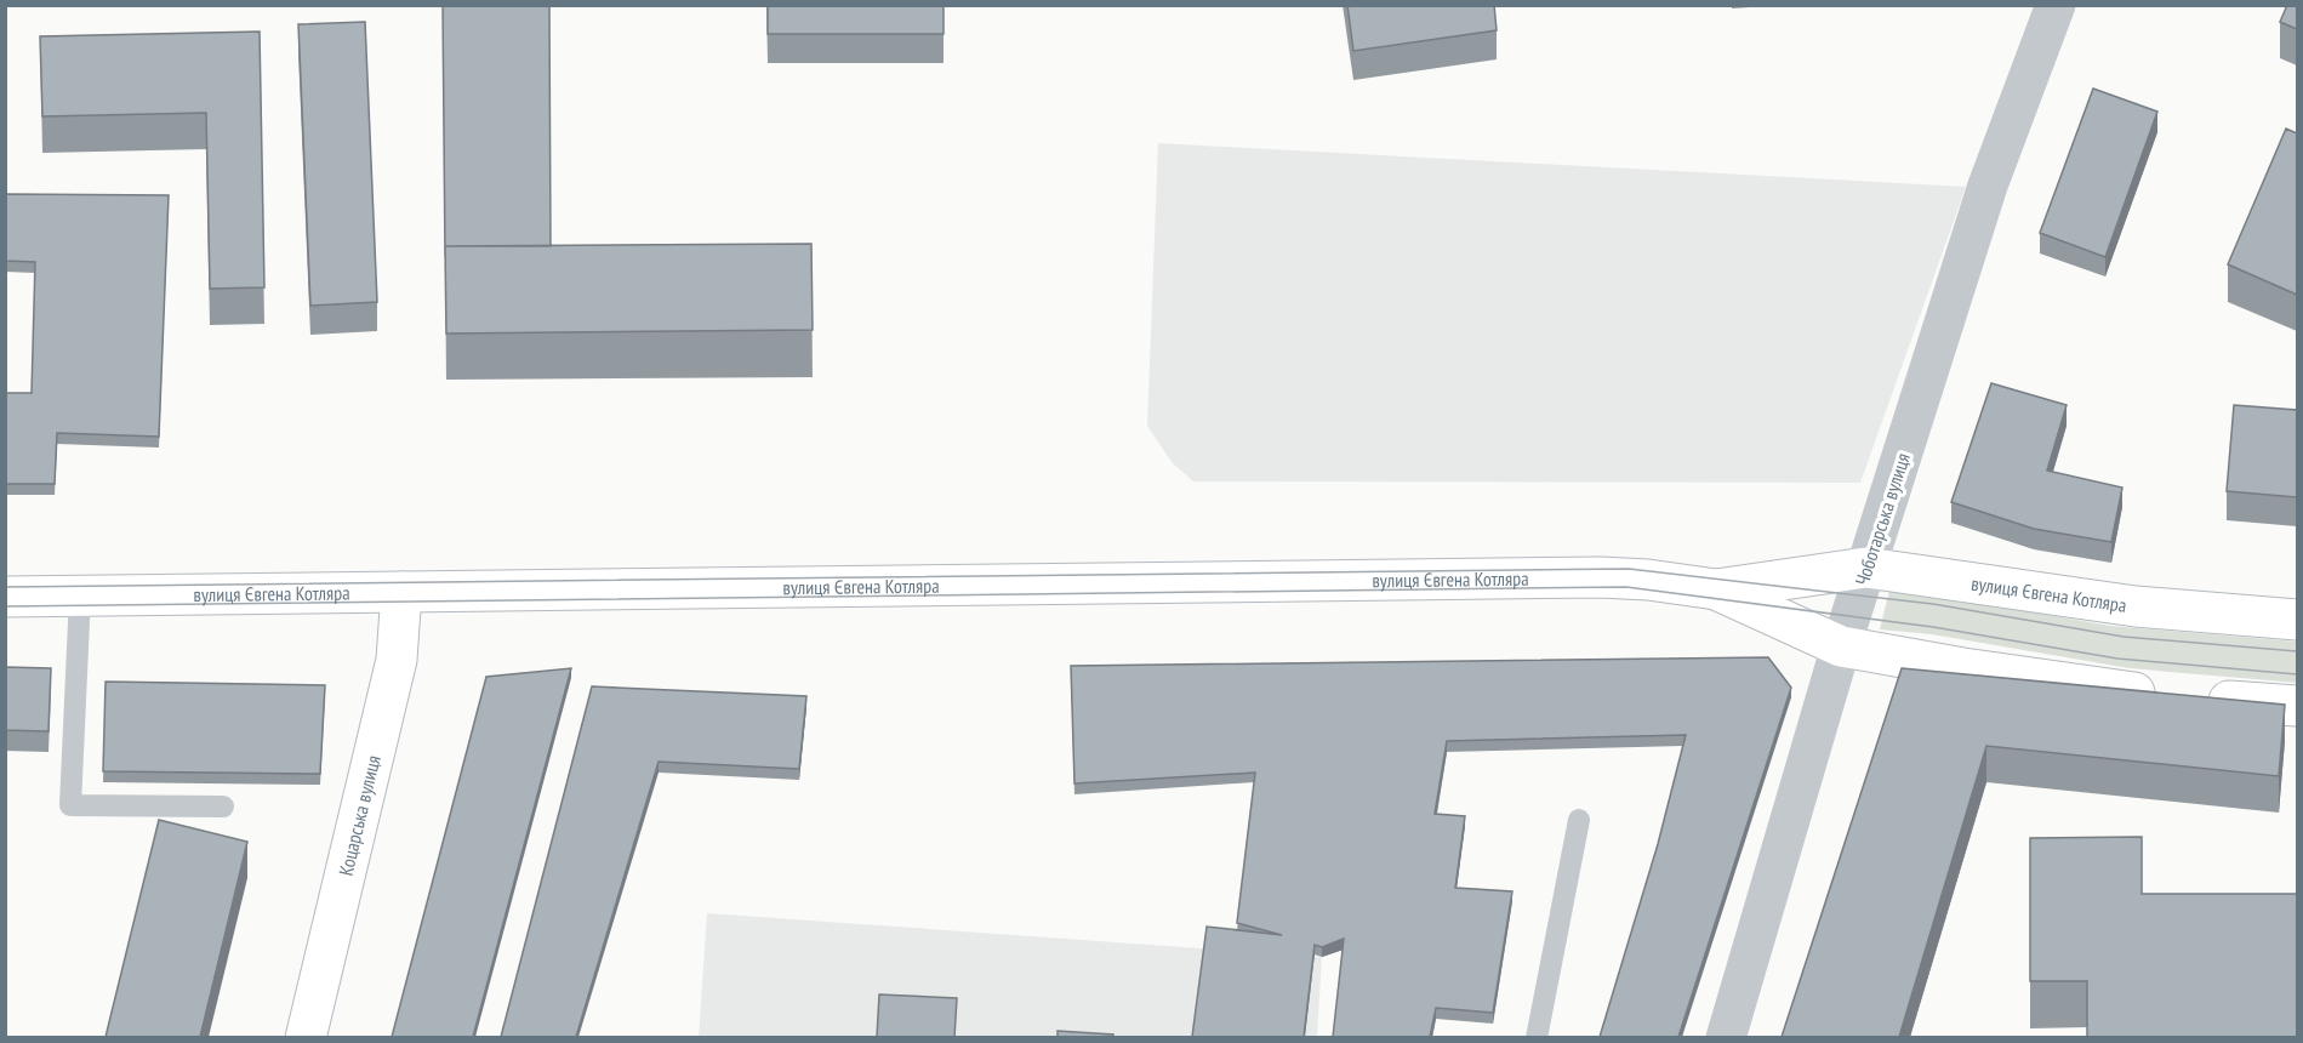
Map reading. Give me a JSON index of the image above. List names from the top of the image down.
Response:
{
  "streets": {
    "main road": ["вулиця Євгена Котляра", "Коцарська вулиця"],
    "street": ["Чоботарська вулиця"]
  },
  "crossings": [
    ["Чоботарська вулиця", "вулиця Євгена Котляра"],
    ["вулиця Євгена Котляра", "Коцарська вулиця"]
  ]
}
